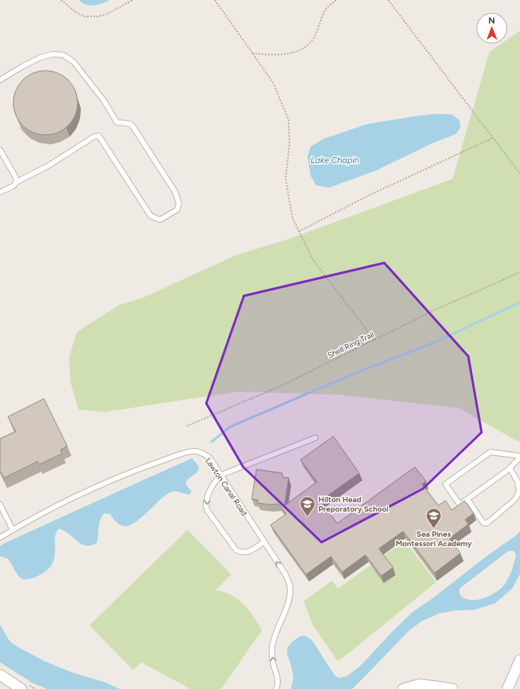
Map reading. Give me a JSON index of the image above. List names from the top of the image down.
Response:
{
  "streets": {
    "lane": ["Lawton Canal Road"],
    "path": ["Shell Ring Trail"]
  },
  "water": ["Lake Chapin"],
  "places": {
    "school or university": ["Hilton Head Preporatory School", "Sea Pines Montessori Academy"]
  },
  "north": "top"
}
